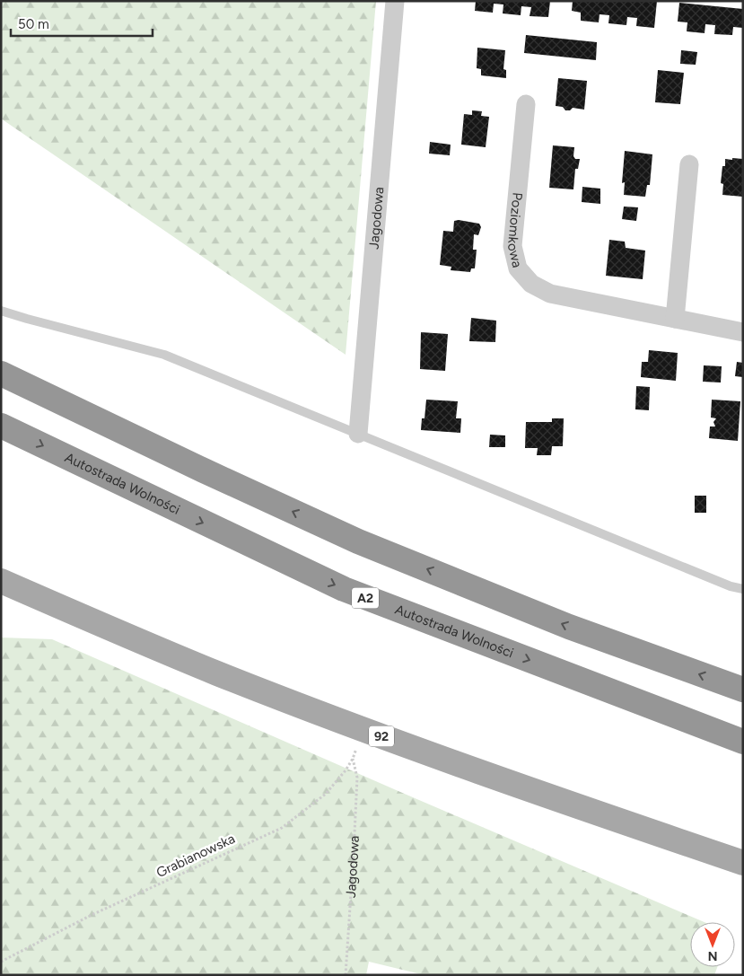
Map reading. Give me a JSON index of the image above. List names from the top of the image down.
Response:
{
  "streets": {
    "highway": ["Autostrada Wolności", "A2"],
    "main road": ["92"],
    "street": ["Jagodowa", "Poziomkowa"],
    "path": ["Grabianowska"]
  },
  "crossings": [
    ["Jagodowa", "Grabianowska"],
    ["92", "Grabianowska"]
  ],
  "scale_bar": "50 m",
  "north": "bottom"
}
